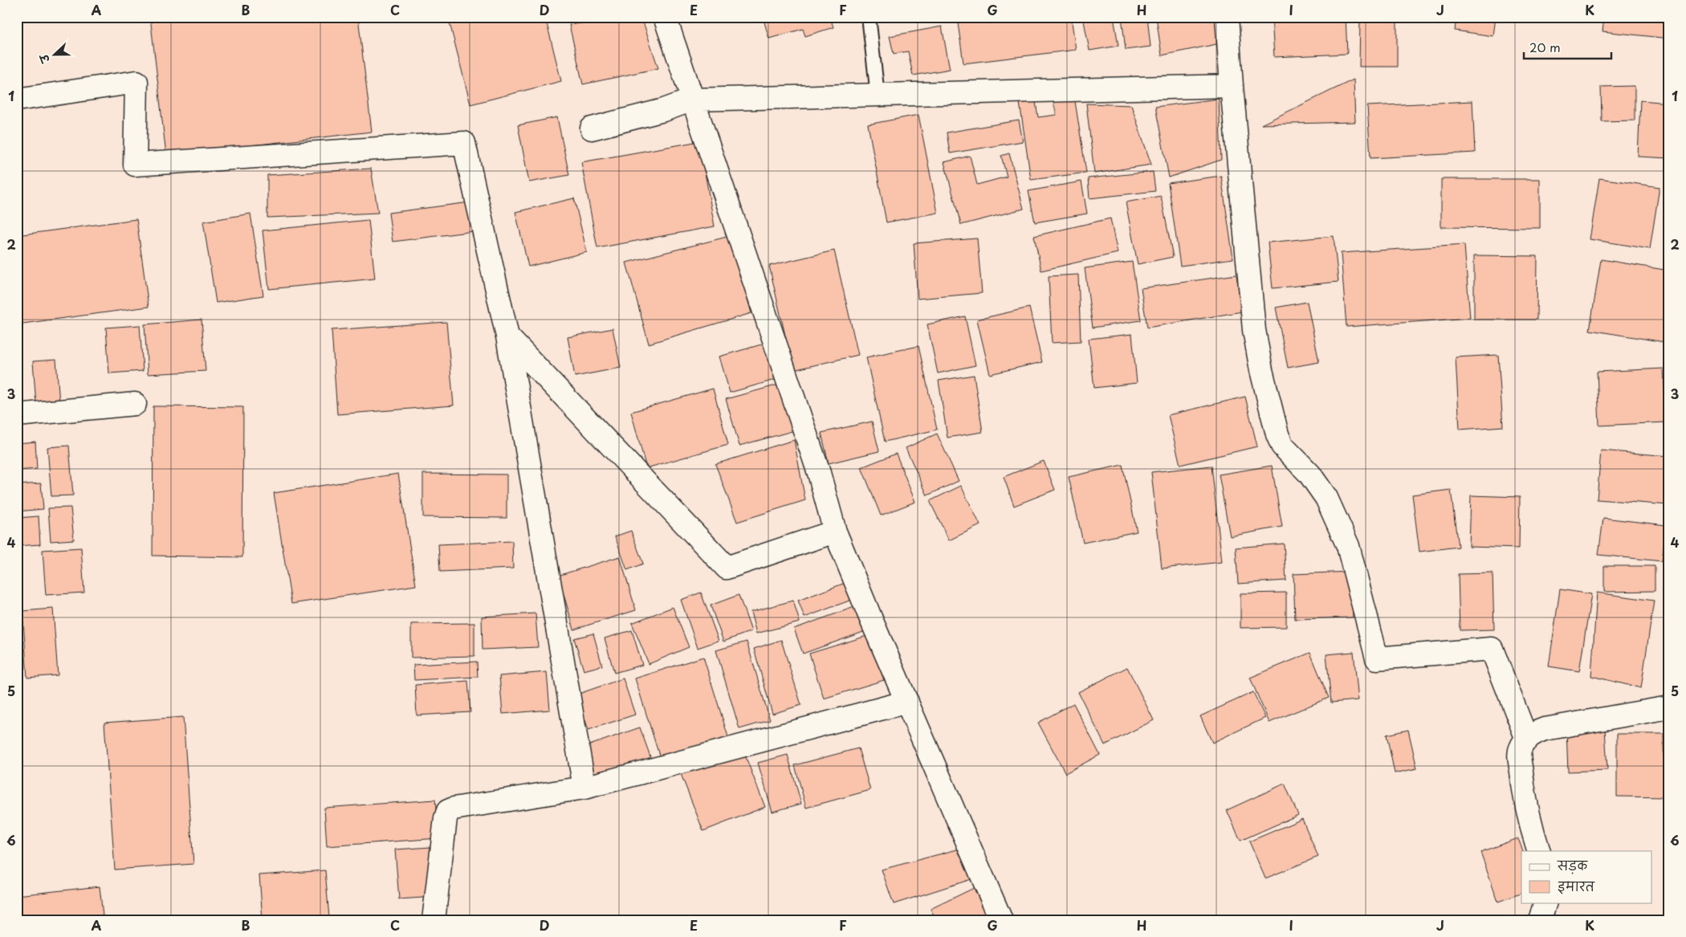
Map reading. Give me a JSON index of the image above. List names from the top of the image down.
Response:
{
  "legend": ["सड़क", "इमारत"],
  "scale_bar": "20 m",
  "north": "left",
  "grid": {
    "columns": [
      "A",
      "B",
      "C",
      "D",
      "E",
      "F",
      "G",
      "H",
      "I",
      "J",
      "K"
    ],
    "rows": [
      "1",
      "2",
      "3",
      "4",
      "5",
      "6"
    ]
  }
}
